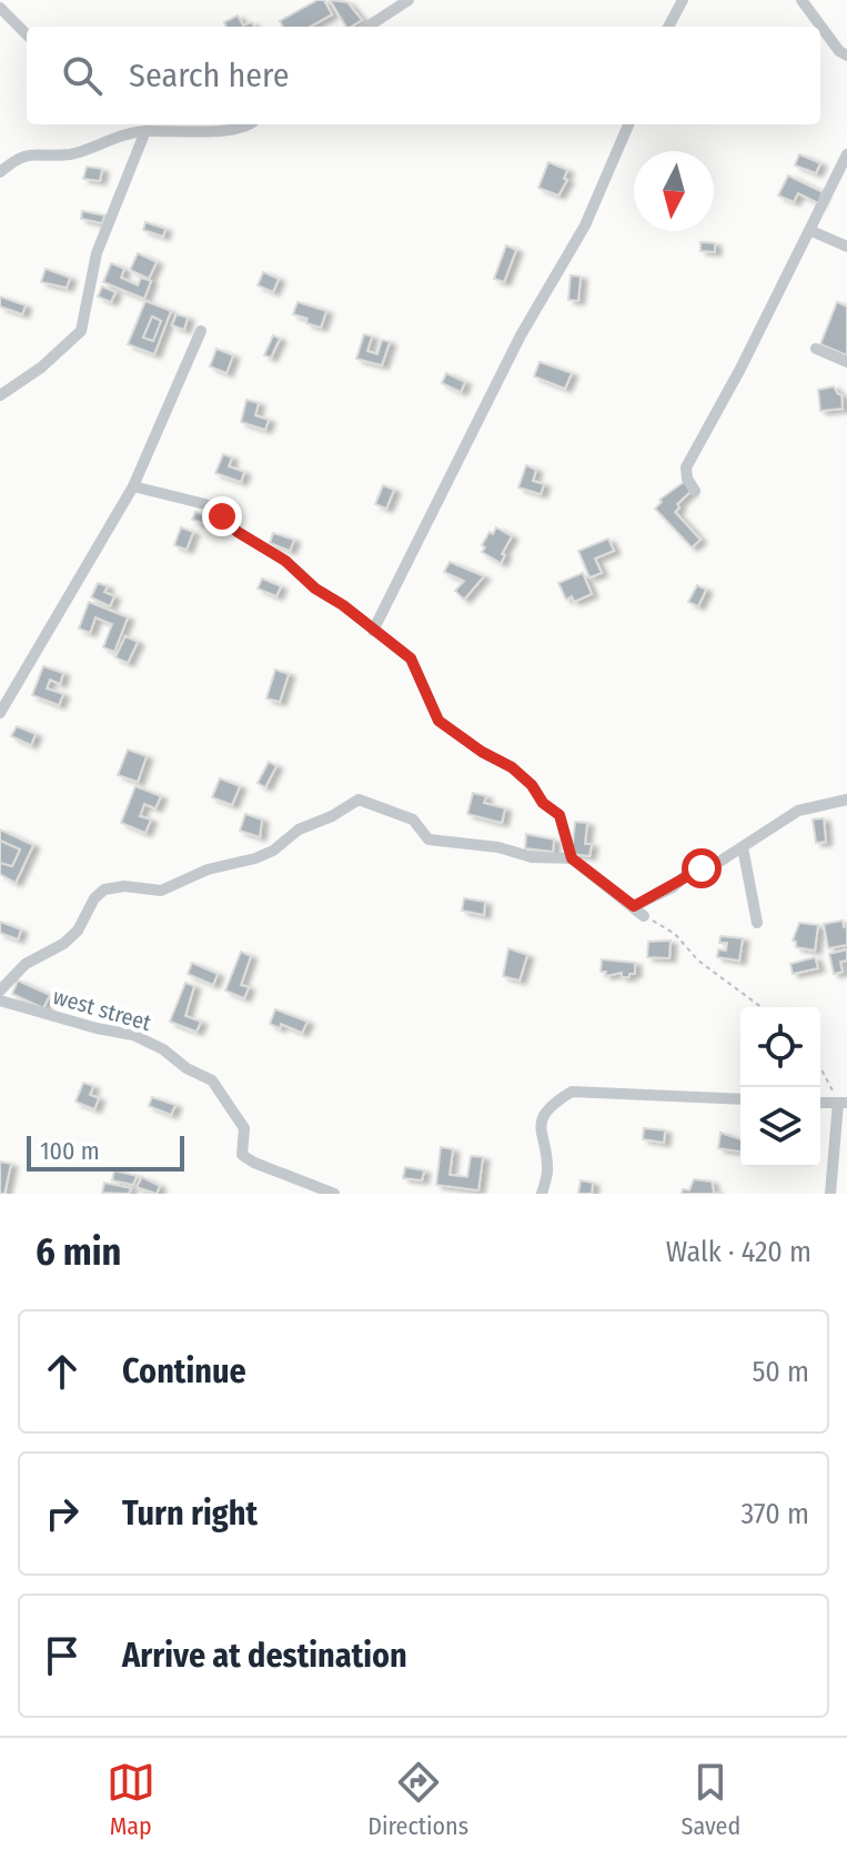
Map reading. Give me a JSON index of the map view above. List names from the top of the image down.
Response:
{
  "streets": {
    "street": ["west street"]
  },
  "scale_bar": "100 m",
  "north": "bottom",
  "page": {
    "search": "Search here",
    "scale": "100 m",
    "heading": ["6 min", "Walk · 420 m"],
    "list": [
      ["Continue", "50 m"],
      ["Turn right", "370 m"],
      "Arrive at destination"
    ],
    "nav": ["Map", "Directions", "Saved"]
  }
}
